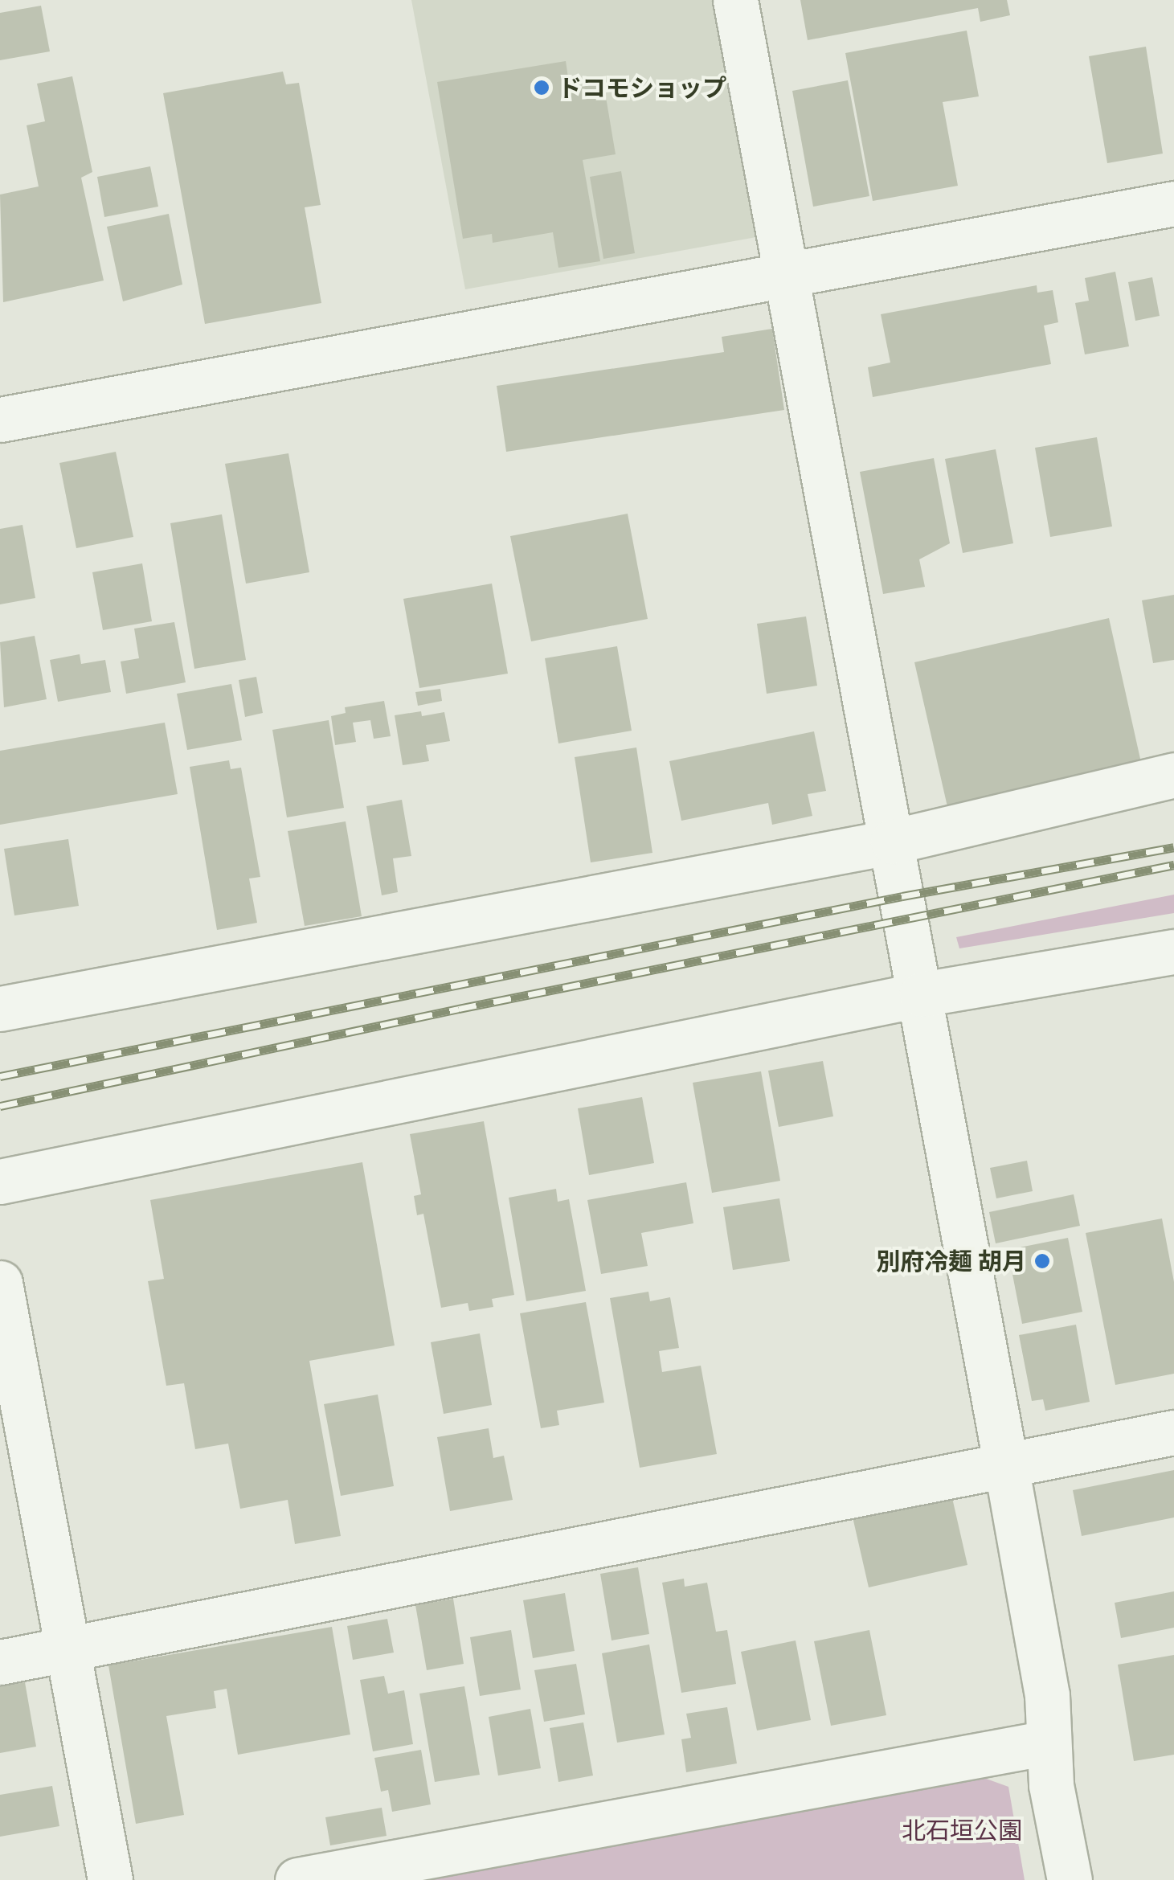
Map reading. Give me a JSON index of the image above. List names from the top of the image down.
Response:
{
  "parks": ["北石垣公園"],
  "places": ["ドコモショップ", "別府冷麺 胡月"]
}
